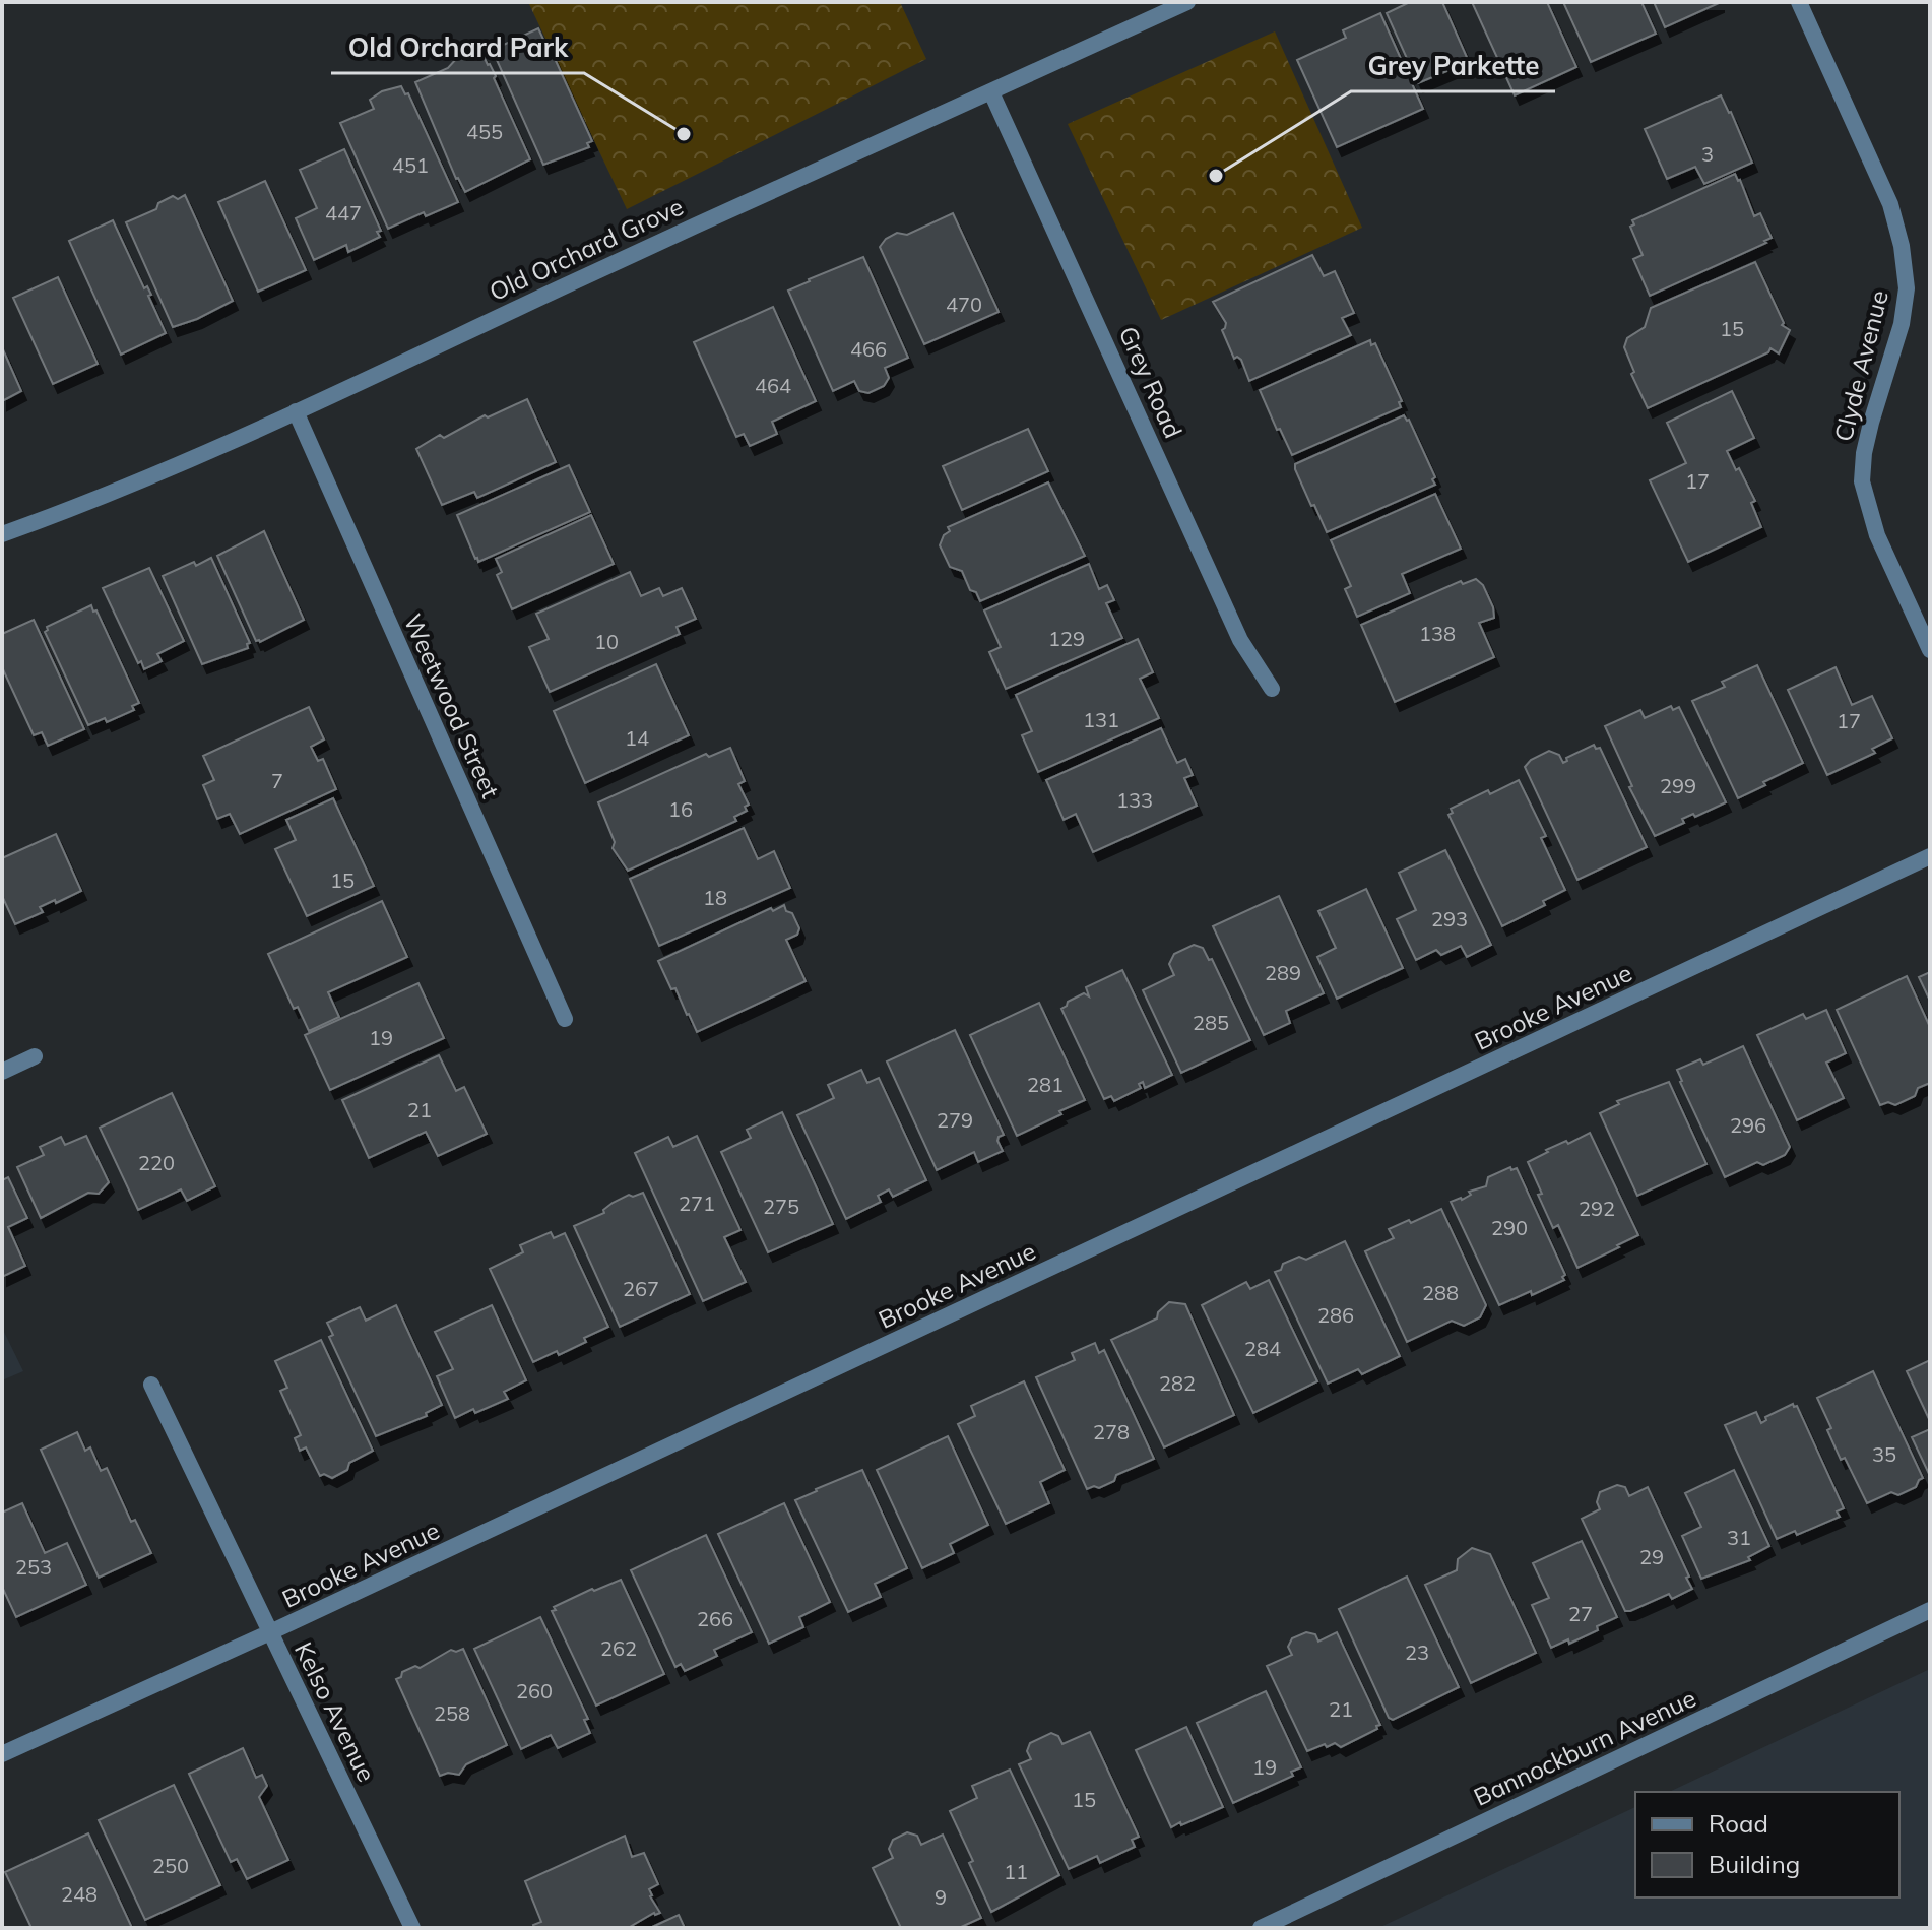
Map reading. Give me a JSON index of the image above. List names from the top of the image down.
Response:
{
  "streets": {
    "street": [
      "Old Orchard Grove",
      "Clyde Avenue",
      "Grey Road",
      "Weetwood Street",
      "Brooke Avenue",
      "Kelso Avenue",
      "Bannockburn Avenue"
    ]
  },
  "crossings": [
    ["Old Orchard Grove", "Grey Road"],
    ["Old Orchard Grove", "Weetwood Street"],
    ["Brooke Avenue", "Kelso Avenue"]
  ],
  "places": ["Old Orchard Park", "Grey Parkette"],
  "house_numbers": [
    "455",
    "3",
    "451",
    "447",
    "470",
    "15",
    "466",
    "464",
    "17",
    "138",
    "129",
    "10",
    "131",
    "17",
    "14",
    "7",
    "299",
    "133",
    "16",
    "15",
    "18",
    "293",
    "289",
    "285",
    "19",
    "281",
    "21",
    "279",
    "296",
    "220",
    "271",
    "275",
    "292",
    "290",
    "267",
    "288",
    "286",
    "284",
    "282",
    "278",
    "35",
    "31",
    "29",
    "253",
    "27",
    "266",
    "262",
    "23",
    "260",
    "21",
    "258",
    "19",
    "15",
    "250",
    "11",
    "248",
    "9"
  ],
  "legend": ["Road", "Building"]
}
